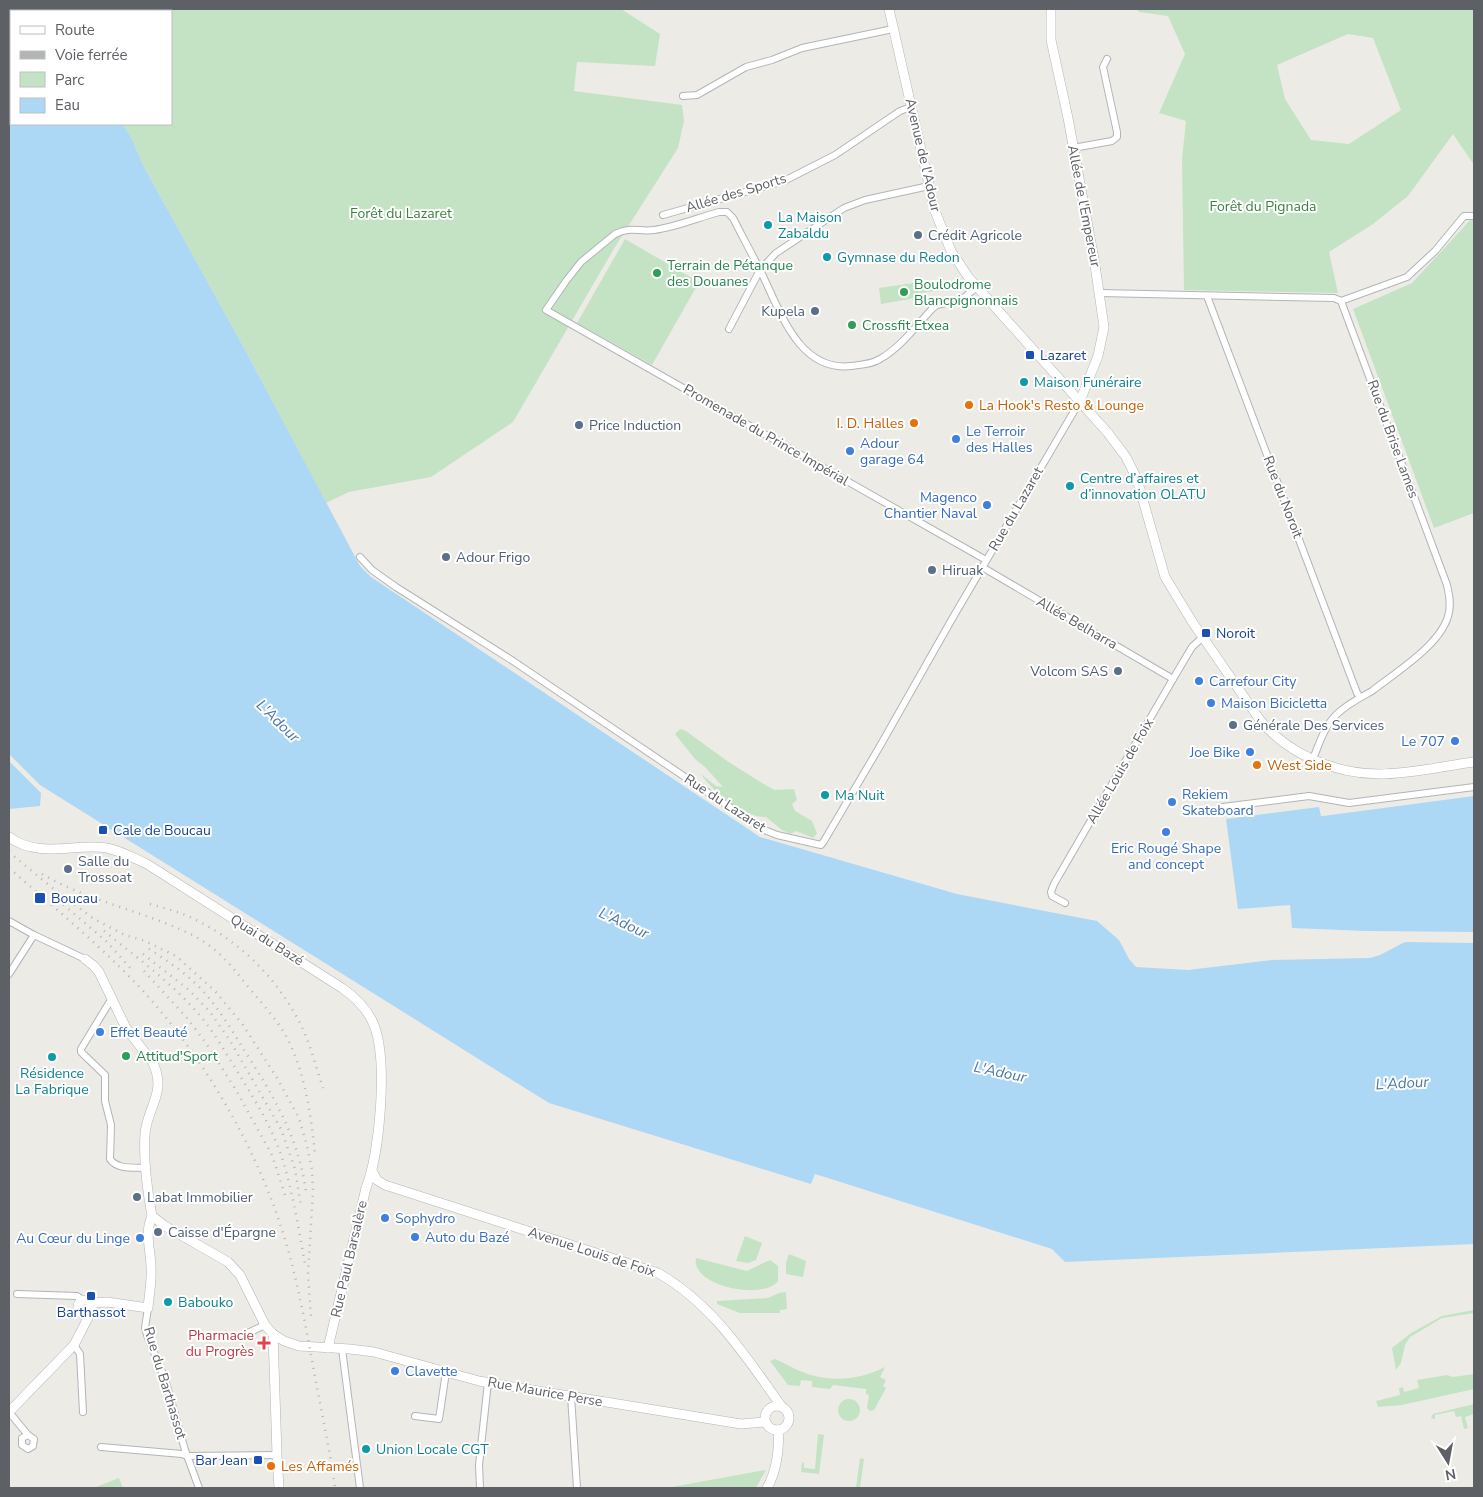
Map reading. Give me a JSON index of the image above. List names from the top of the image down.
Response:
{
  "streets": {
    "main road": [
      "Avenue de l'Adour",
      "Allée de l'Empereur",
      "Quai du Bazé",
      "Avenue Louis de Foix",
      "Rue Paul Barsalère",
      "Rue du Barthassot",
      "Rue Maurice Perse"
    ],
    "street": [
      "Allée des Sports",
      "Promenade du Prince Impérial",
      "Rue du Brise Lames",
      "Rue du Noroit",
      "Rue du Lazaret",
      "Allée Belharra",
      "Allée Louis de Foix"
    ]
  },
  "crossings": [
    ["Avenue de l'Adour", "Allée des Sports"],
    ["Avenue de l'Adour", "Allée de l'Empereur"],
    ["Avenue de l'Adour", "Rue du Brise Lames"],
    ["Avenue de l'Adour", "Rue du Lazaret"],
    ["Avenue de l'Adour", "Allée Louis de Foix"],
    ["Allée de l'Empereur", "Rue du Lazaret"],
    ["Promenade du Prince Impérial", "Rue du Lazaret"],
    ["Rue du Brise Lames", "Rue du Noroit"],
    ["Rue du Lazaret", "Allée Belharra"],
    ["Allée Belharra", "Allée Louis de Foix"],
    ["Quai du Bazé", "Avenue Louis de Foix"],
    ["Quai du Bazé", "Rue Paul Barsalère"],
    ["Avenue Louis de Foix", "Rue Paul Barsalère"],
    ["Avenue Louis de Foix", "Rue Maurice Perse"],
    ["Rue Paul Barsalère", "Rue Maurice Perse"]
  ],
  "water": ["L'Adour"],
  "parks": ["Forêt du Pignada", "Forêt du Lazaret"],
  "places": {
    "other": [
      "La Maison Zabaldu",
      "Crédit Agricole",
      "Gymnase du Redon",
      "Terrain de Pétanque des Douanes",
      "Boulodrome Blancpignonnais",
      "Kupela",
      "Crossfit Etxea",
      "Maison Funéraire",
      "La Hook's Resto & Lounge",
      "I. D. Halles",
      "Price Induction",
      "Le Terroir des Halles",
      "Adour garage 64",
      "Centre d’affaires et d’innovation OLATU",
      "Magenco Chantier Naval",
      "Adour Frigo",
      "Hiruak",
      "Volcom SAS",
      "Carrefour City",
      "Maison Bicicletta",
      "Générale Des Services",
      "Le 707",
      "Joe Bike",
      "West Side",
      "Ma Nuit",
      "Rekiem Skateboard",
      "Eric Rougé Shape and concept",
      "Salle du Trossoat",
      "Effet Beauté",
      "Attitud'Sport",
      "Résidence La Fabrique",
      "Labat Immobilier",
      "Sophydro",
      "Caisse d'Épargne",
      "Auto du Bazé",
      "Au Cœur du Linge",
      "Babouko",
      "Clavette",
      "Union Locale CGT",
      "Les Affamés"
    ],
    "transit": [
      "Lazaret",
      "Noroit",
      "Cale de Boucau",
      "Boucau",
      "Barthassot",
      "Bar Jean"
    ],
    "health": ["Pharmacie du Progrès"]
  },
  "legend": [
    "Route",
    "Voie ferrée",
    "Parc",
    "Eau"
  ],
  "north": "bottom"
}
